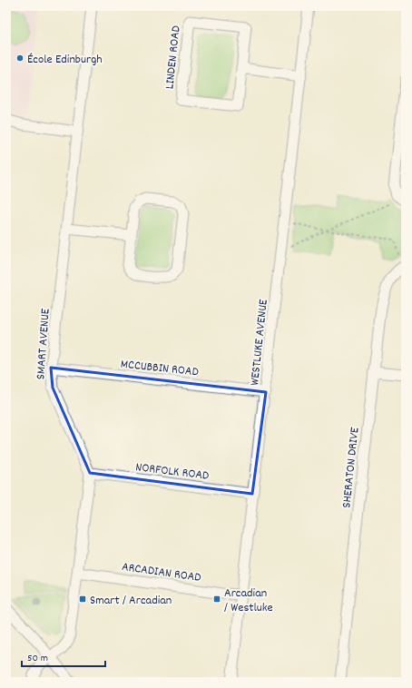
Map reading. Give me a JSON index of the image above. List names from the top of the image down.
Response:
{
  "streets": {
    "street": [
      "LINDEN ROAD",
      "WESTLUKE AVENUE",
      "SMART AVENUE",
      "MCCUBBIN ROAD",
      "SHERATON DRIVE",
      "NORFOLK ROAD",
      "ARCADIAN ROAD"
    ]
  },
  "crossings": [
    ["WESTLUKE AVENUE", "MCCUBBIN ROAD"],
    ["WESTLUKE AVENUE", "NORFOLK ROAD"],
    ["WESTLUKE AVENUE", "ARCADIAN ROAD"],
    ["SMART AVENUE", "MCCUBBIN ROAD"],
    ["SMART AVENUE", "NORFOLK ROAD"]
  ],
  "places": {
    "other": ["École Edinburgh"],
    "transit": ["Smart / Arcadian", "Arcadian / Westluke"]
  },
  "scale_bar": "50 m"
}
